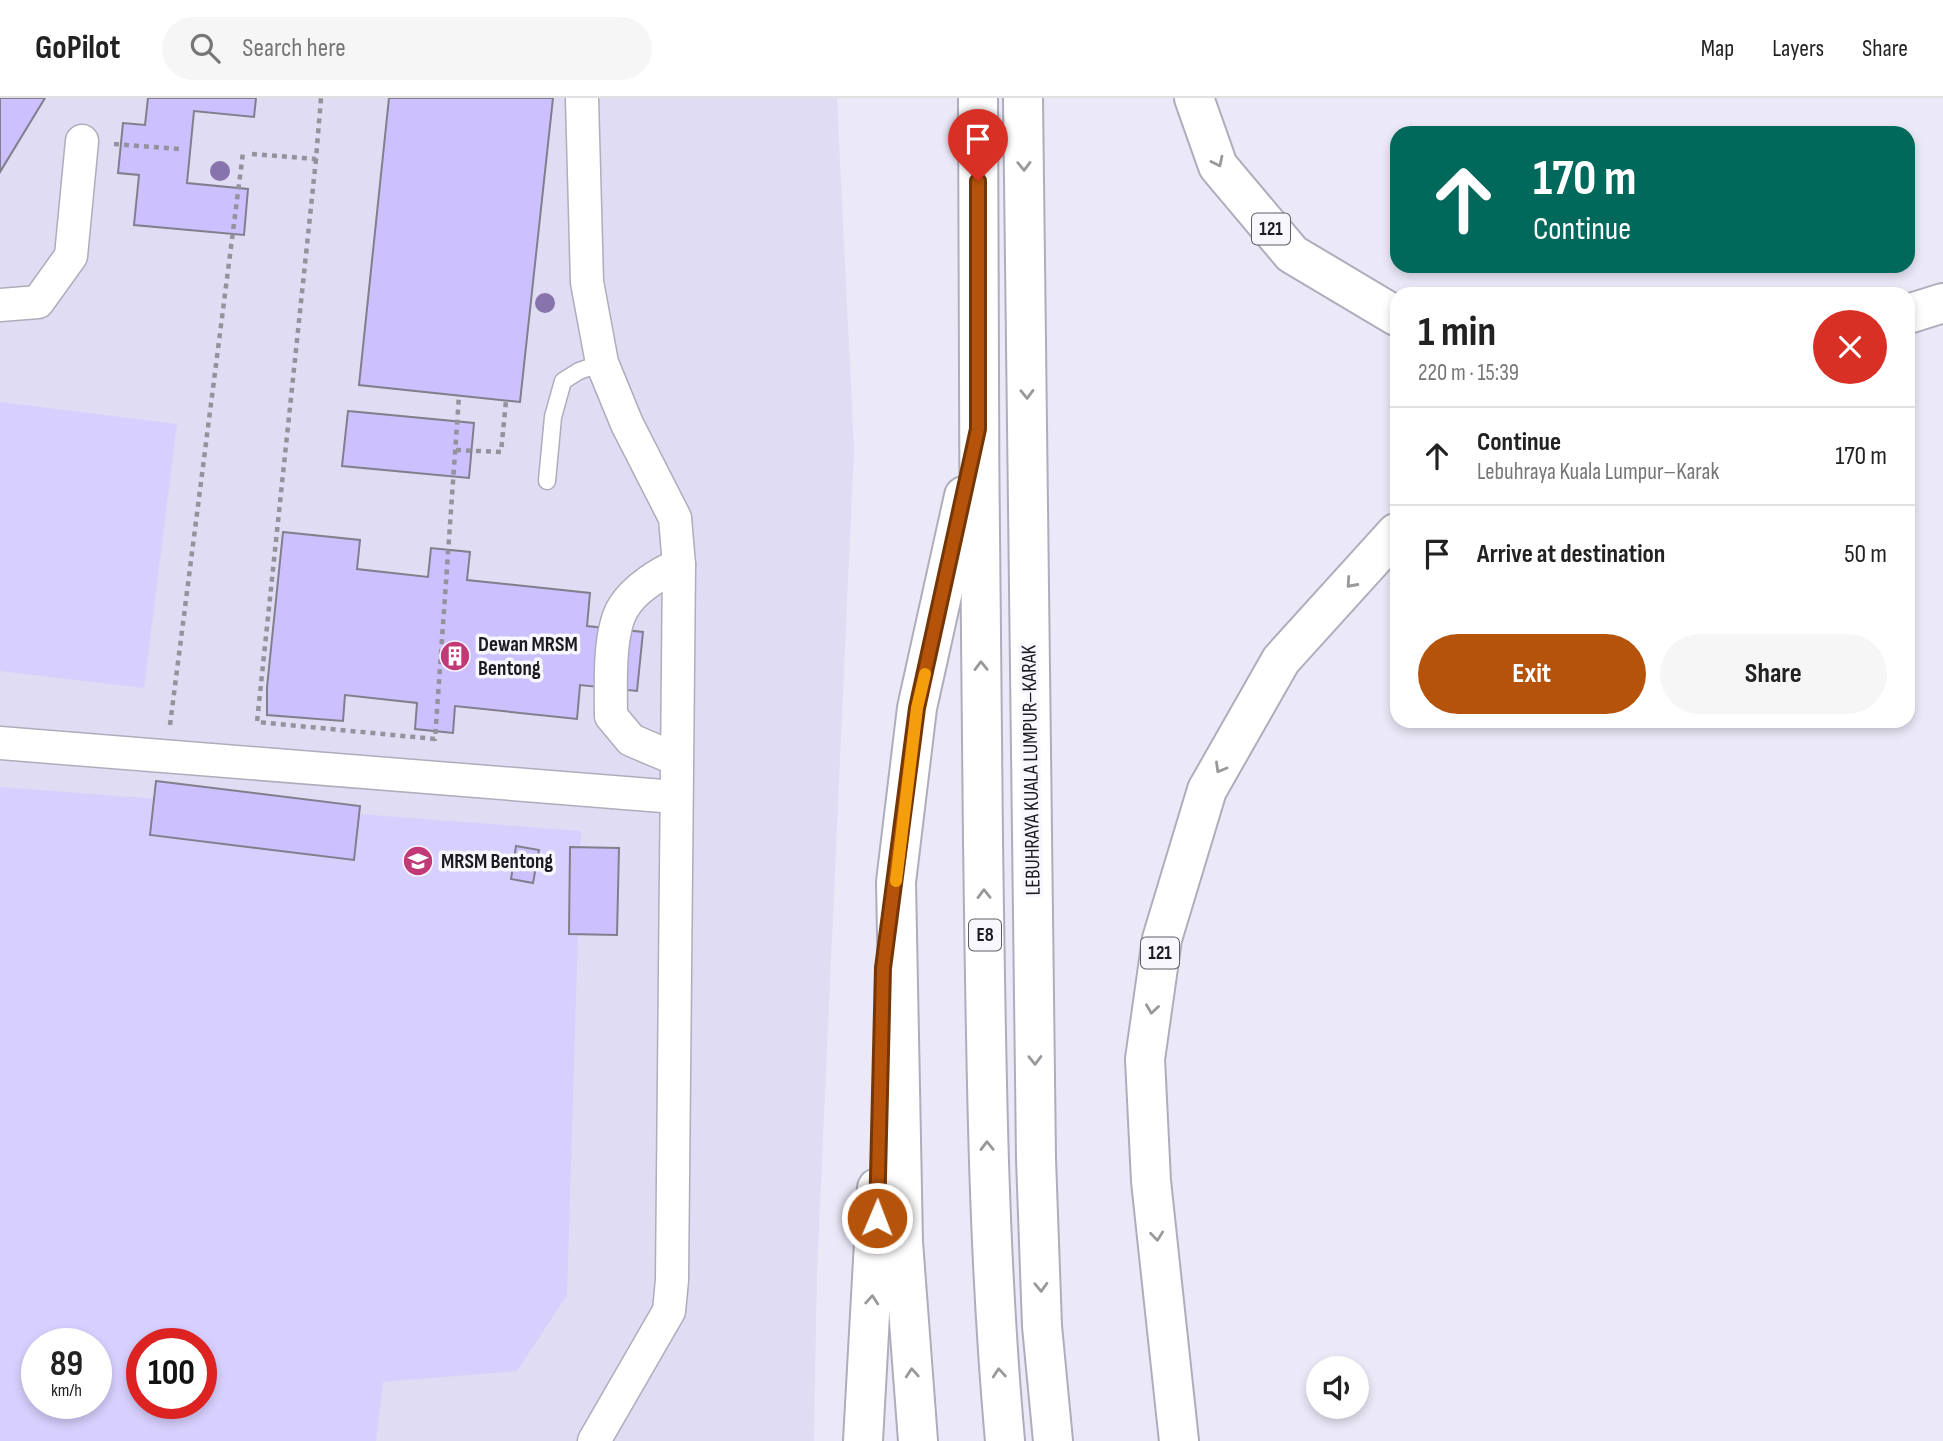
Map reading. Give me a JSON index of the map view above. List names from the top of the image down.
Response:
{
  "streets": {
    "highway": ["121", "LEBUHRAYA KUALA LUMPUR–KARAK", "E8"]
  },
  "places": {
    "building": ["Dewan MRSM Bentong"],
    "school or university": ["MRSM Bentong"]
  },
  "page": {
    "header": "GoPilot",
    "search": "Search here",
    "nav": ["Map", "Layers", "Share"],
    "turn": ["170 m", "Continue"],
    "heading": ["1 min", "220 m · 15:39"],
    "list": [
      {
        "name": "Continue",
        "note": "Lebuhraya Kuala Lumpur–Karak",
        "value": "170 m"
      },
      {
        "name": "Arrive at destination",
        "value": "50 m"
      }
    ],
    "buttons": ["Exit", "Share"],
    "speed": "89 km/h",
    "limit": "100"
  }
}
